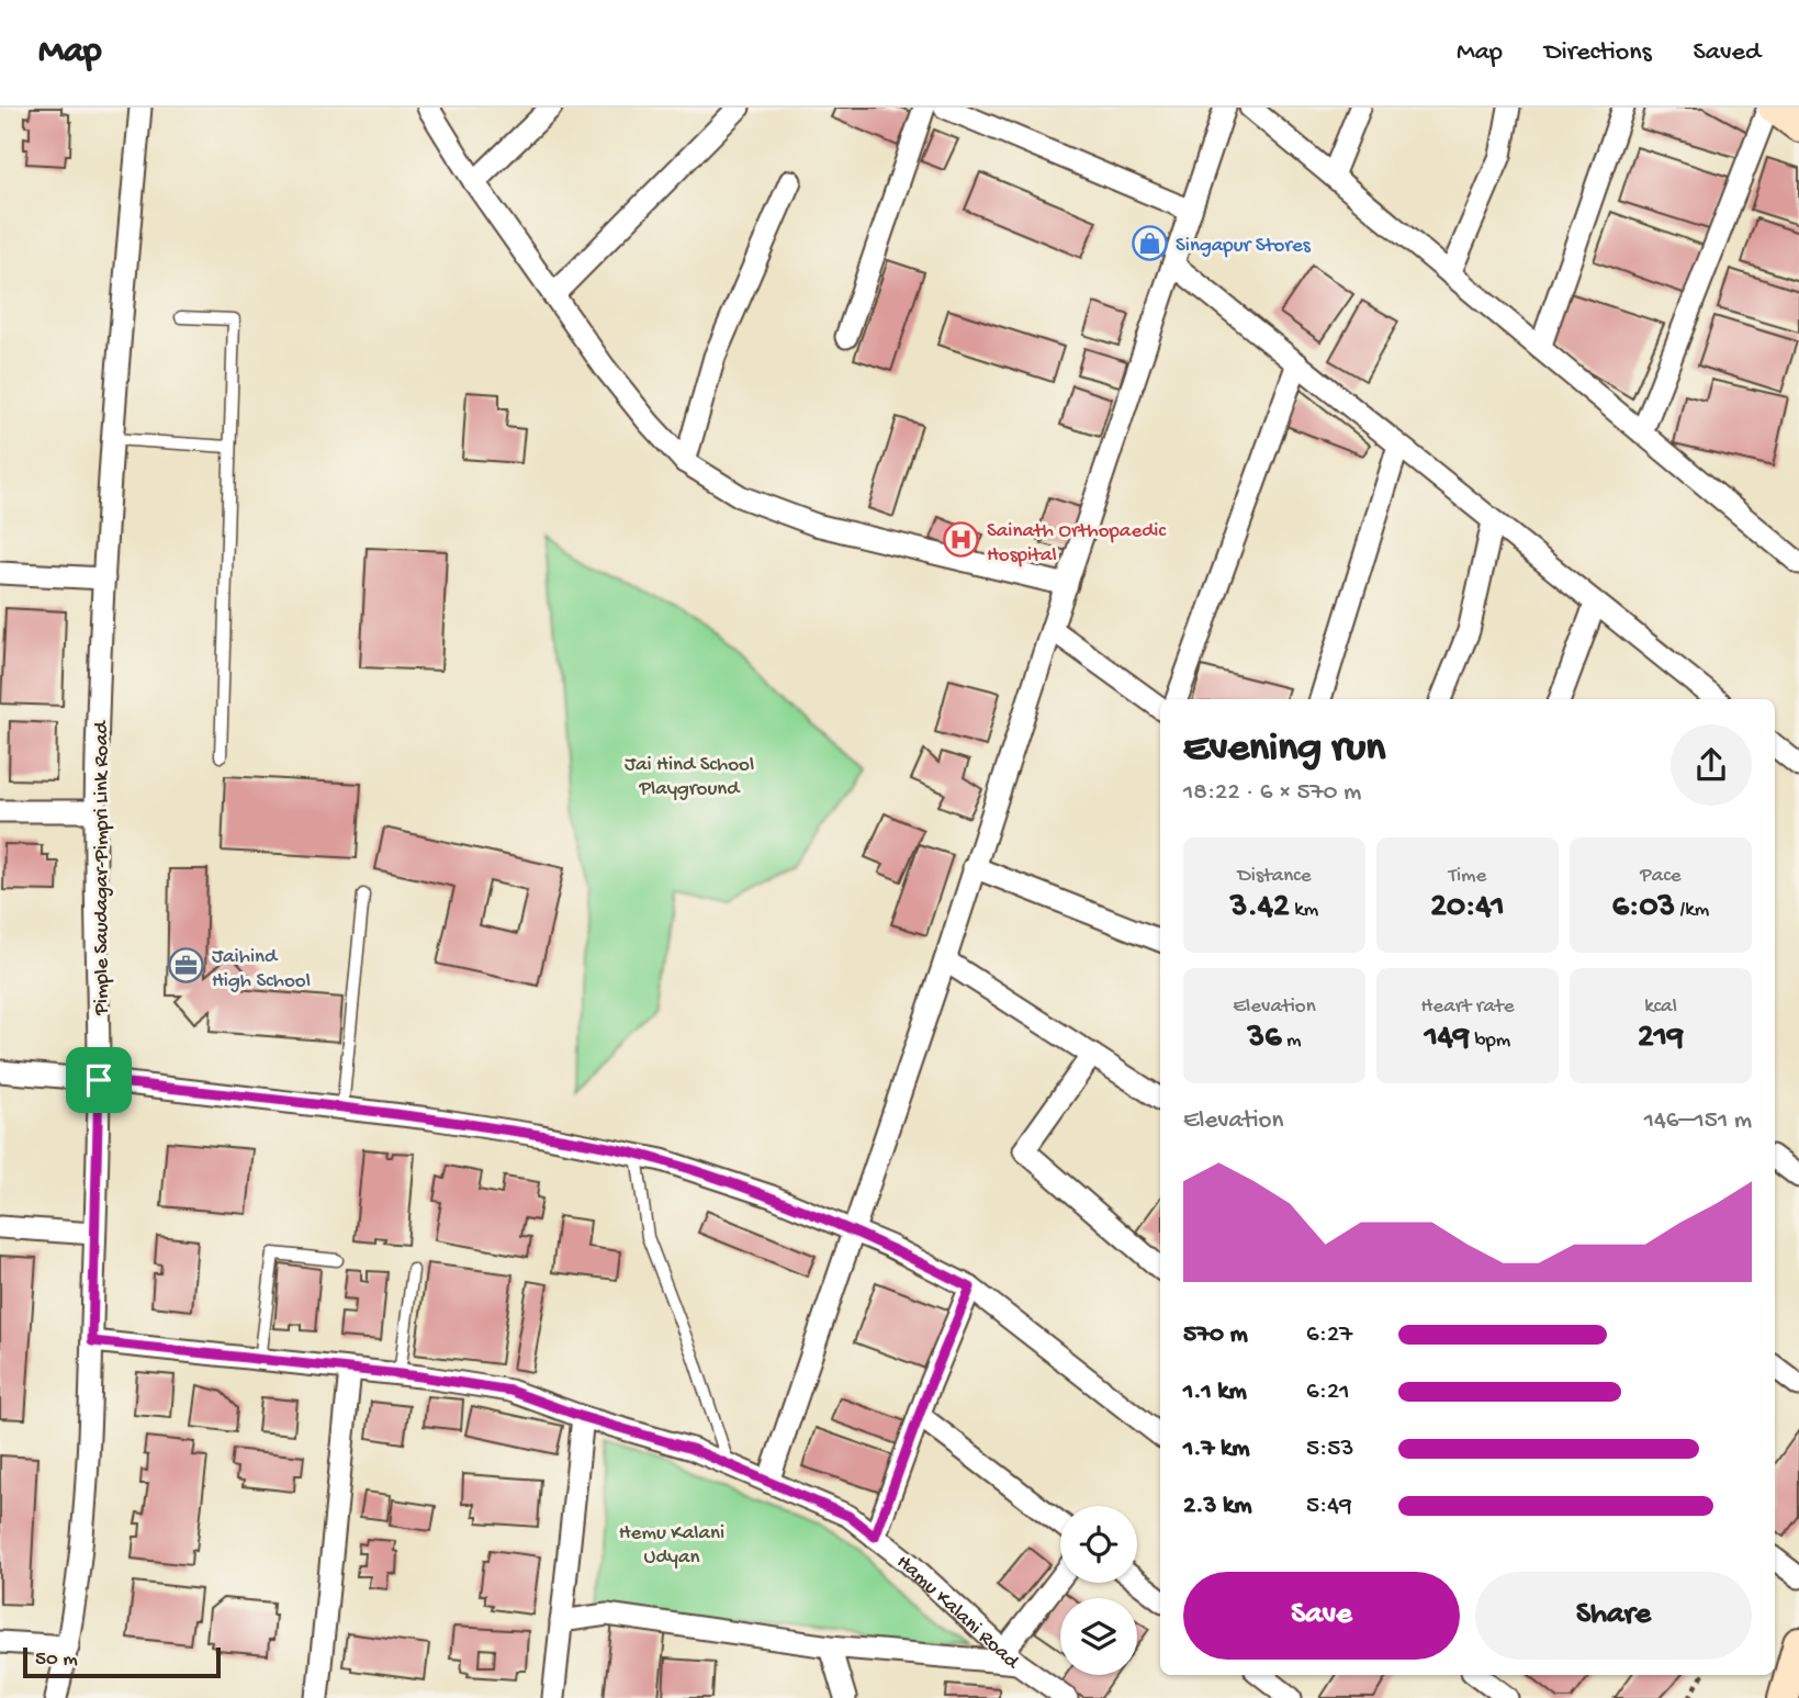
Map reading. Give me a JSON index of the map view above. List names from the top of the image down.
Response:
{
  "streets": {
    "street": ["Pimple Saudagar-Pimpri Link Road", "Hamu Kalani Road"]
  },
  "crossings": [
    ["Pimple Saudagar-Pimpri Link Road", "Hamu Kalani Road"]
  ],
  "parks": ["Jai Hind School Playground", "Hemu Kalani Udyan"],
  "places": {
    "shop": ["Singapur Stores"],
    "hospital": ["Sainath Orthopaedic Hospital"],
    "office": ["Jaihind High School"]
  },
  "scale_bar": "50 m",
  "page": {
    "header": "Map",
    "nav": ["Map", "Directions", "Saved"],
    "heading": ["Evening run", "18:22 · 6 × 570 m"],
    "stats": [
      ["Distance", "3.42 km"],
      ["Time", "20:41"],
      ["Pace", "6:03 /km"],
      ["Elevation", "36 m"],
      ["Heart rate", "149 bpm"],
      ["kcal", "219"]
    ],
    "chart": ["Elevation", "146–151 m"],
    "list": [
      {
        "name": "570 m",
        "note": "6:27"
      },
      {
        "name": "1.1 km",
        "note": "6:21"
      },
      {
        "name": "1.7 km",
        "note": "5:53"
      },
      {
        "name": "2.3 km",
        "note": "5:49"
      }
    ],
    "buttons": ["Save", "Share"],
    "scale": "50 m"
  }
}
